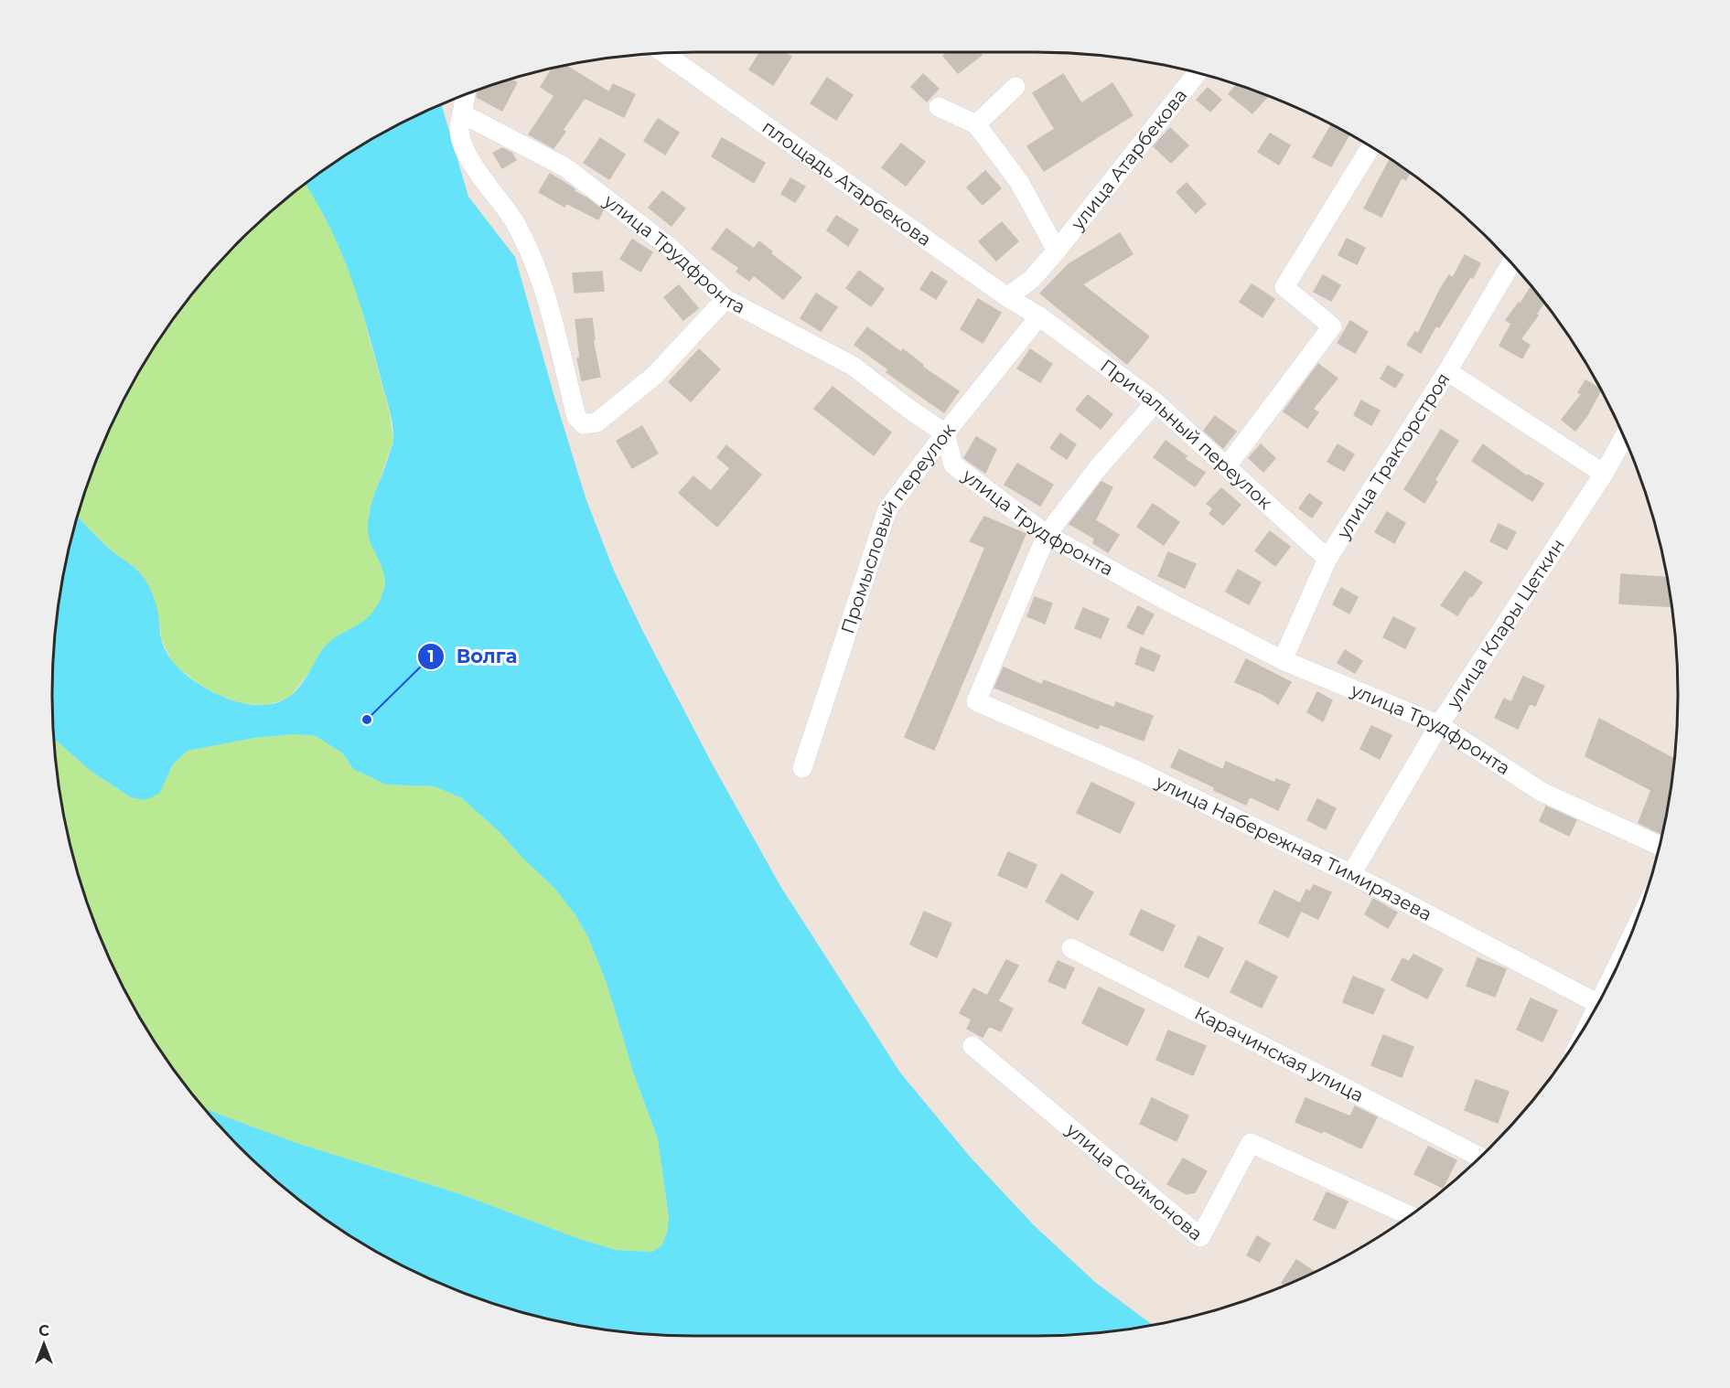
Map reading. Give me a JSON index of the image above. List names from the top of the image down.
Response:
{
  "streets": {
    "street": [
      "улица Атарбекова",
      "площадь Атарбекова",
      "улица Трудфронта",
      "Причальный переулок",
      "улица Тракторстроя",
      "Промысловый переулок",
      "улица Клары Цеткин",
      "улица Набережная Тимирязева",
      "Карачинская улица",
      "улица Соймонова"
    ]
  },
  "crossings": [
    ["улица Атарбекова", "площадь Атарбекова"],
    ["площадь Атарбекова", "Причальный переулок"],
    ["площадь Атарбекова", "Промысловый переулок"],
    ["улица Трудфронта", "улица Тракторстроя"],
    ["улица Трудфронта", "Промысловый переулок"],
    ["улица Трудфронта", "улица Клары Цеткин"],
    ["улица Трудфронта", "улица Набережная Тимирязева"],
    ["Причальный переулок", "улица Тракторстроя"],
    ["Причальный переулок", "Промысловый переулок"],
    ["улица Клары Цеткин", "улица Набережная Тимирязева"]
  ],
  "places": ["Волга"],
  "north": "top"
}
